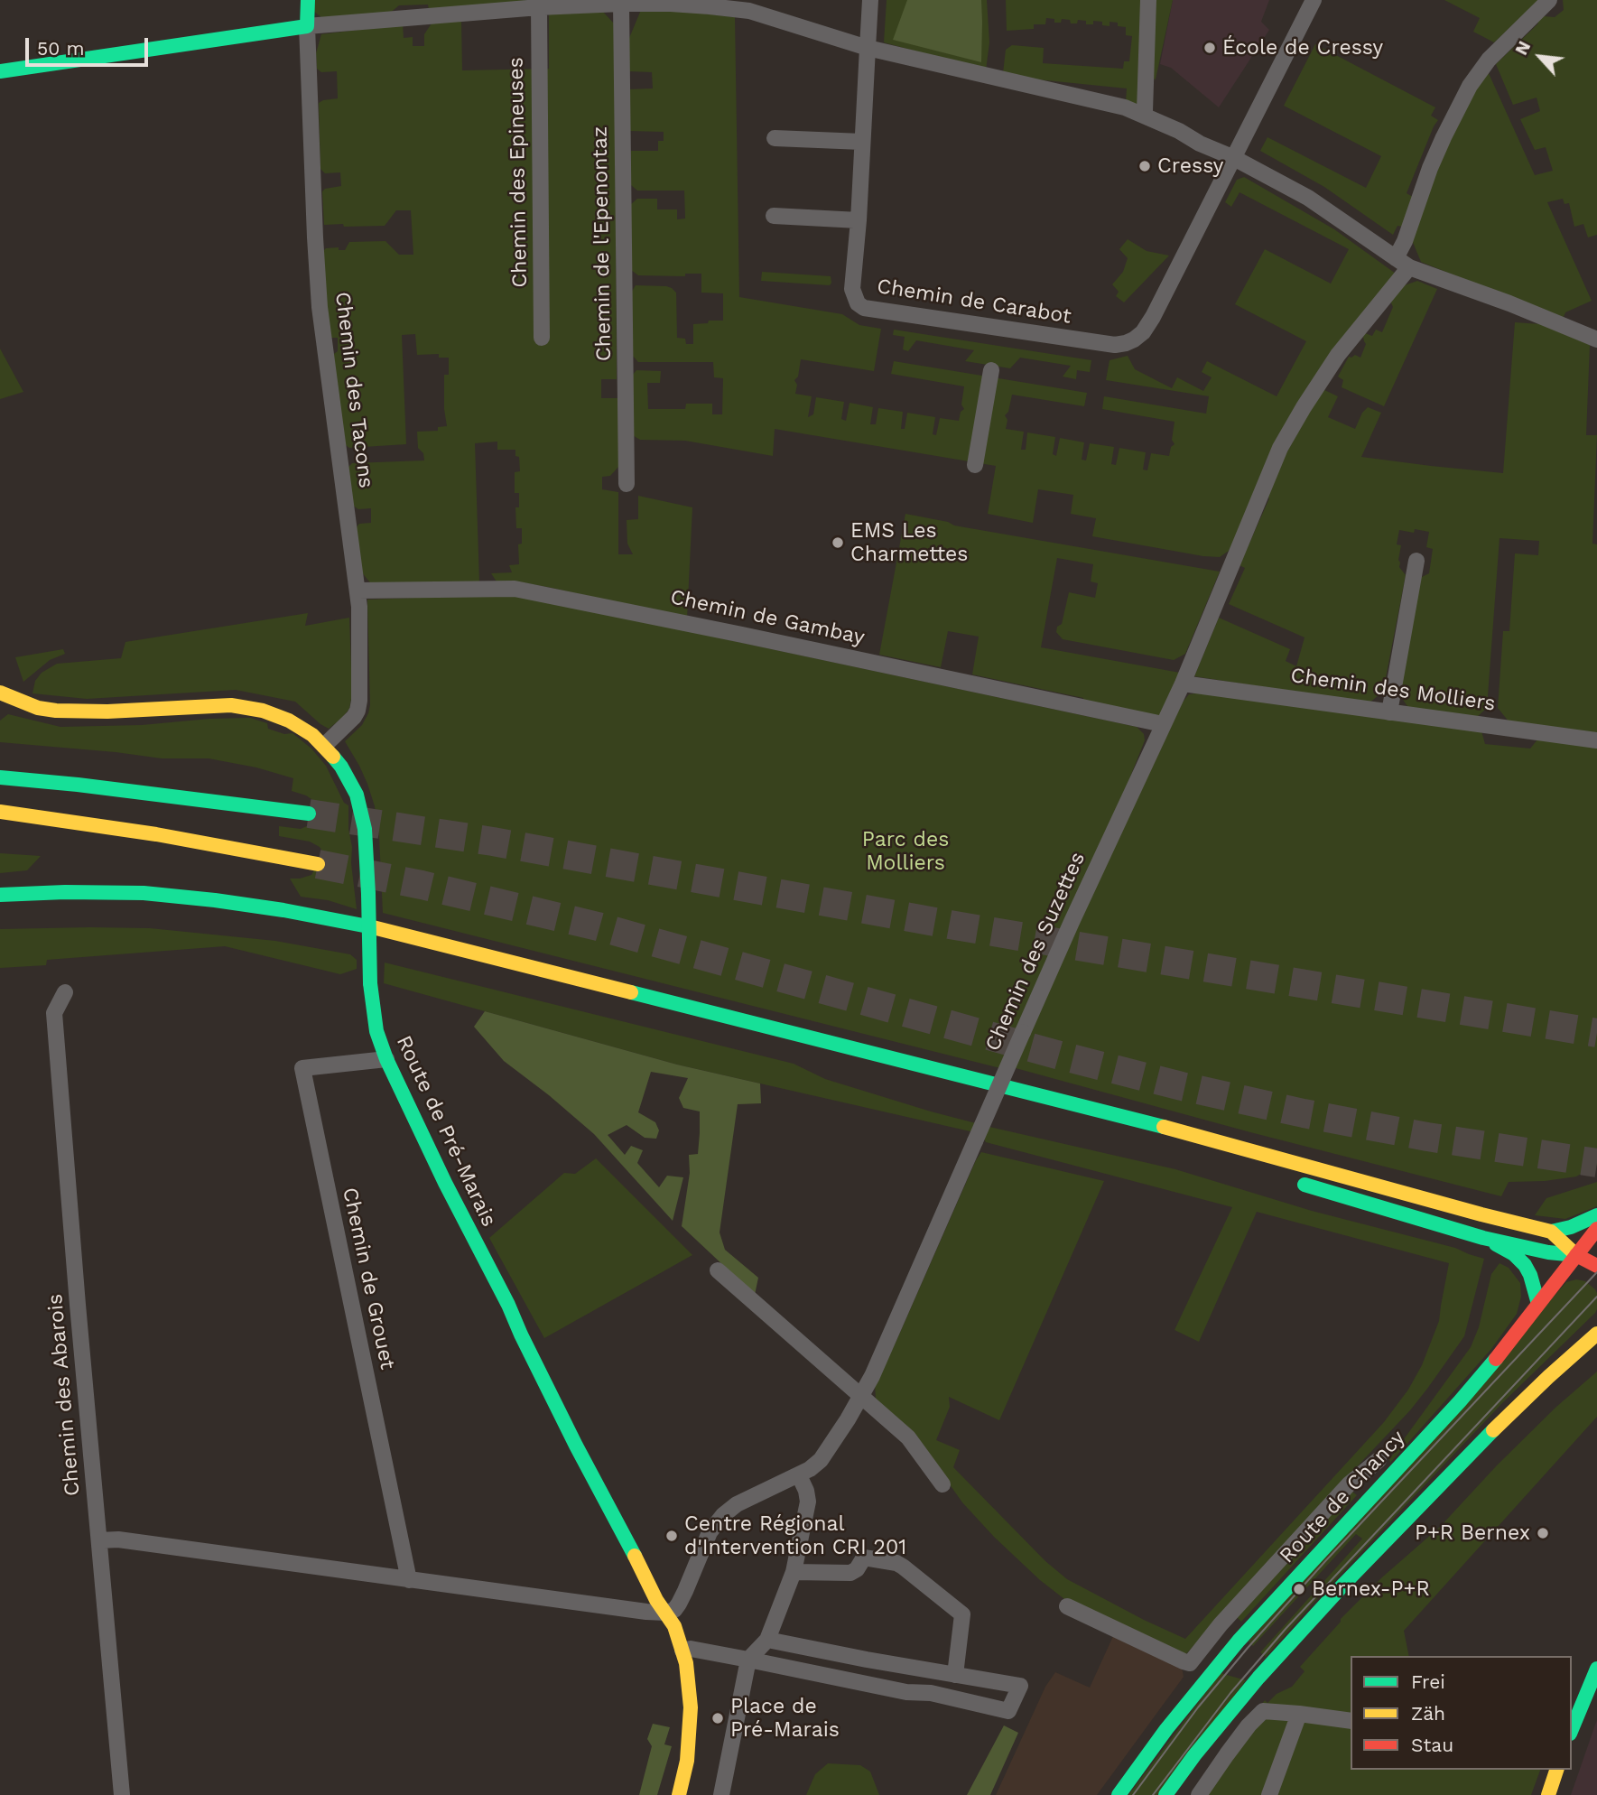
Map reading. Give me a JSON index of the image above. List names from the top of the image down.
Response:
{
  "streets": {
    "main road": ["Route de Pré-Marais", "Route de Chancy"],
    "street": [
      "Chemin des Epineuses",
      "Chemin de l'Epenontaz",
      "Chemin de Carabot",
      "Chemin des Tacons",
      "Chemin de Gambay",
      "Chemin des Molliers",
      "Chemin des Suzettes",
      "Chemin de Grouet",
      "Chemin des Abarois"
    ]
  },
  "crossings": [
    ["Chemin des Tacons", "Chemin de Gambay"],
    ["Chemin des Tacons", "Route de Pré-Marais"],
    ["Chemin de Gambay", "Chemin des Suzettes"],
    ["Chemin des Molliers", "Chemin des Suzettes"],
    ["Chemin des Suzettes", "Route de Pré-Marais"],
    ["Route de Pré-Marais", "Chemin de Grouet"]
  ],
  "parks": ["Parc des Molliers"],
  "places": [
    "École de Cressy",
    "Cressy",
    "EMS Les Charmettes",
    "P+R Bernex",
    "Centre Régional d'Intervention CRI 201",
    "Bernex-P+R",
    "Place de Pré-Marais"
  ],
  "legend": ["Frei", "Zäh", "Stau"],
  "scale_bar": "50 m",
  "north": "top left"
}
